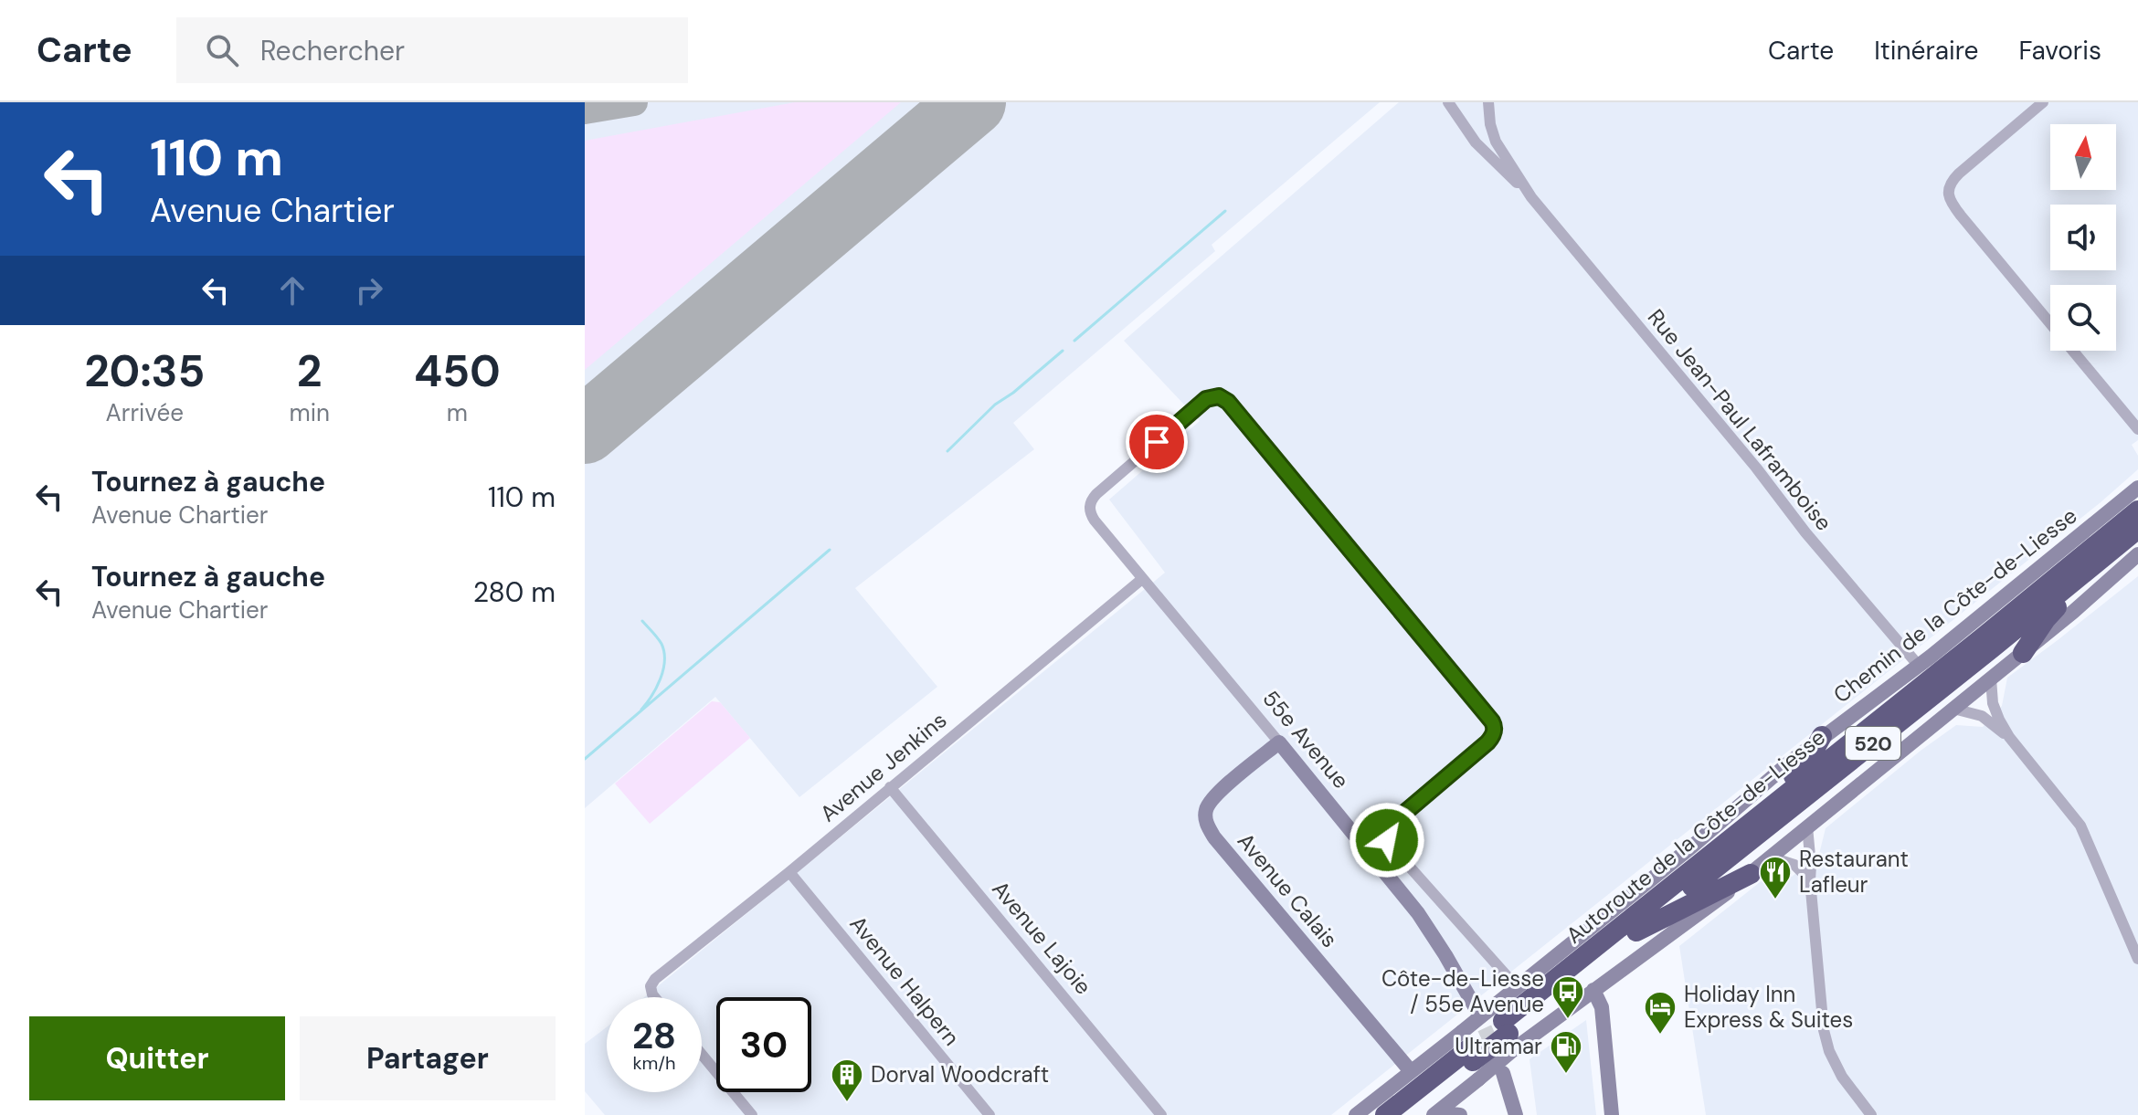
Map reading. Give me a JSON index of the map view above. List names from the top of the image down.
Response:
{
  "streets": {
    "highway": ["520", "Autoroute de la Côte-de-Liesse"],
    "main road": ["Chemin de la Côte-de-Liesse", "55e Avenue", "Avenue Calais"],
    "street": [
      "Rue Jean-Paul Laframboise",
      "Avenue Jenkins",
      "Avenue Lajoie",
      "Avenue Halpern"
    ]
  },
  "crossings": [
    ["Rue Jean-Paul Laframboise", "Chemin de la Côte-de-Liesse"],
    ["Chemin de la Côte-de-Liesse", "55e Avenue"],
    ["Chemin de la Côte-de-Liesse", "Autoroute de la Côte-de-Liesse"],
    ["Chemin de la Côte-de-Liesse", "Avenue Calais"],
    ["55e Avenue", "Avenue Jenkins"],
    ["55e Avenue", "Avenue Calais"],
    ["Avenue Jenkins", "Avenue Lajoie"],
    ["Avenue Jenkins", "Avenue Halpern"]
  ],
  "places": {
    "restaurant": ["Restaurant Lafleur"],
    "bus stop": ["Côte-de-Liesse / 55e Avenue"],
    "hotel": ["Holiday Inn Express & Suites"],
    "fuel station": ["Ultramar"],
    "building": ["Dorval Woodcraft"]
  },
  "north": "top",
  "page": {
    "header": "Carte",
    "search": "Rechercher",
    "nav": ["Carte", "Itinéraire", "Favoris"],
    "turn": ["110 m", "Avenue Chartier"],
    "eta": [
      "20:35",
      "Arrivée",
      "2",
      "min",
      "450",
      "m"
    ],
    "list": [
      {
        "name": "Tournez à gauche",
        "note": "Avenue Chartier",
        "value": "110 m"
      },
      {
        "name": "Tournez à gauche",
        "note": "Avenue Chartier",
        "value": "280 m"
      }
    ],
    "speed": "28 km/h",
    "limit": "30",
    "buttons": ["Quitter", "Partager"]
  }
}
